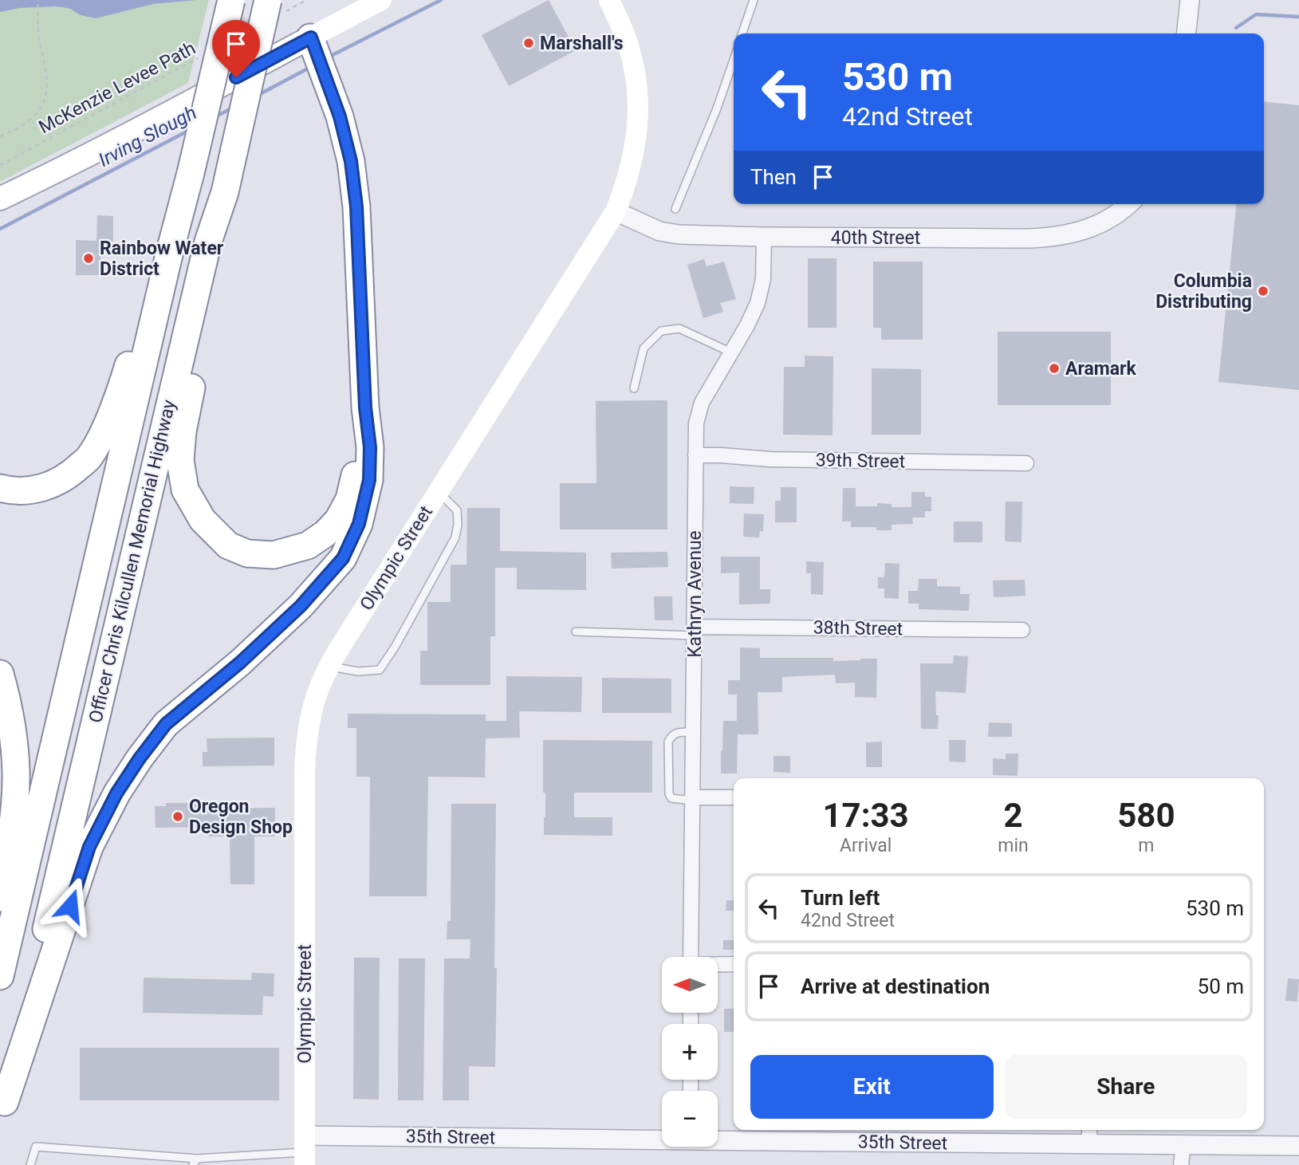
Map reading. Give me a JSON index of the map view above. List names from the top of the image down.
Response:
{
  "streets": {
    "highway": ["Officer Chris Kilcullen Memorial Highway"],
    "main road": ["Olympic Street"],
    "street": [
      "40th Street",
      "39th Street",
      "Kathryn Avenue",
      "38th Street",
      "35th Street"
    ],
    "path": ["McKenzie Levee Path"]
  },
  "crossings": [
    ["40th Street", "Olympic Street"],
    ["40th Street", "Kathryn Avenue"],
    ["39th Street", "Kathryn Avenue"],
    ["Olympic Street", "35th Street"],
    ["Kathryn Avenue", "38th Street"]
  ],
  "water": ["Irving Slough"],
  "places": [
    "Marshall's",
    "Rainbow Water District",
    "Columbia Distributing",
    "Aramark",
    "Oregon Design Shop"
  ],
  "north": "left",
  "page": {
    "turn": ["530 m", "42nd Street"],
    "then": "Then",
    "eta": [
      "17:33",
      "Arrival",
      "2",
      "min",
      "580",
      "m"
    ],
    "list": [
      {
        "name": "Turn left",
        "note": "42nd Street",
        "value": "530 m"
      },
      {
        "name": "Arrive at destination",
        "value": "50 m"
      }
    ],
    "map_buttons": ["+", "−"],
    "buttons": ["Exit", "Share"]
  }
}
